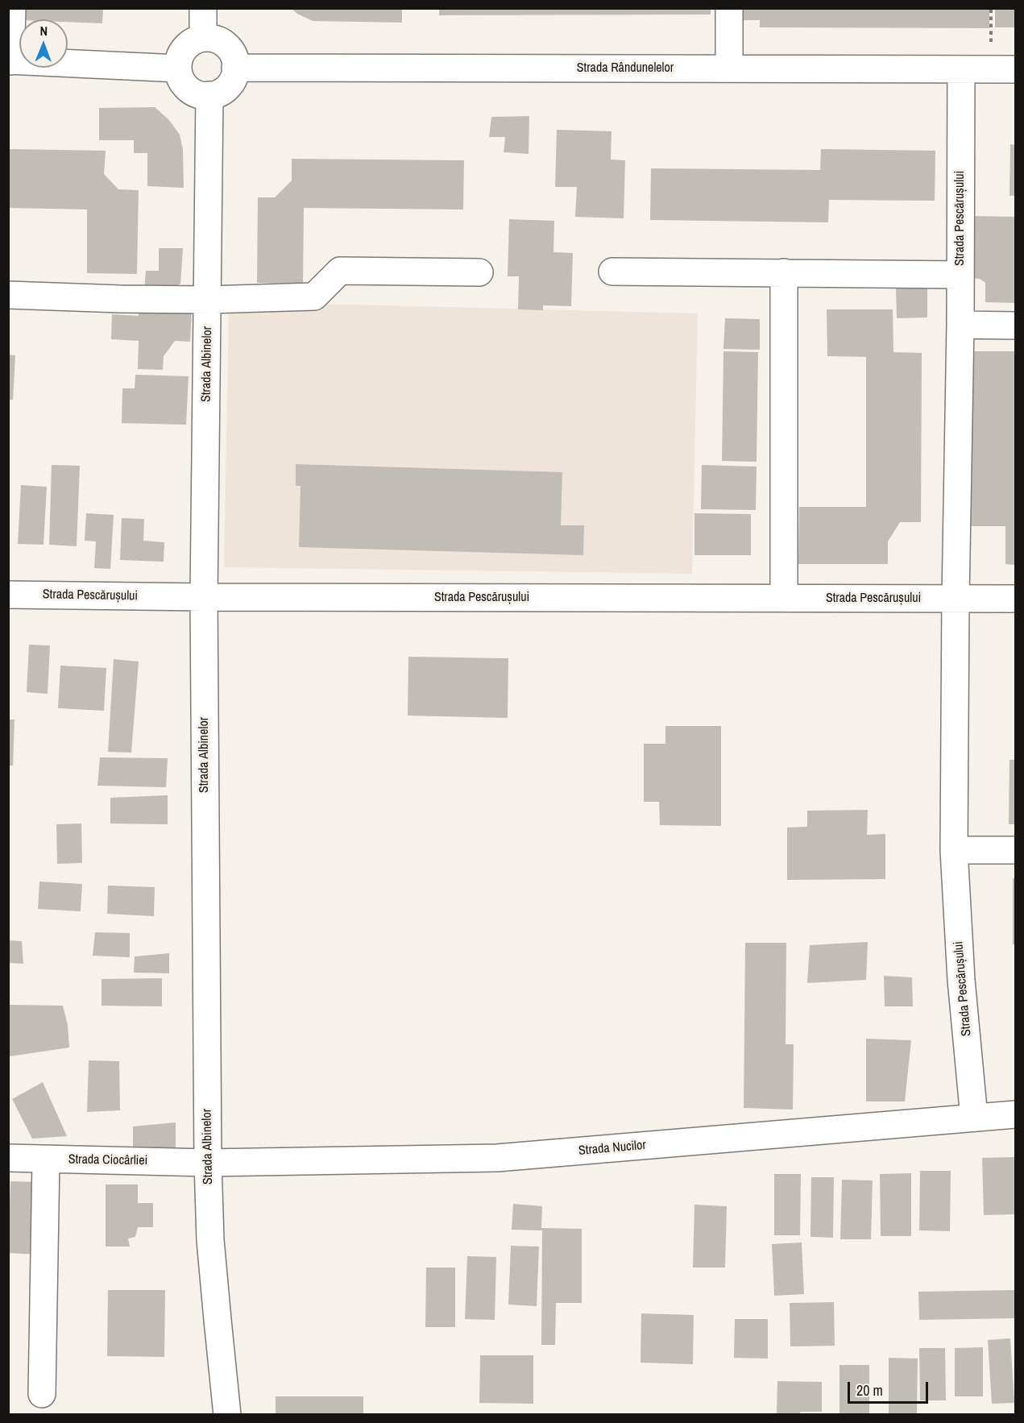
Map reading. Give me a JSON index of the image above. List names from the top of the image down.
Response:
{
  "streets": {
    "street": [
      "Strada Rândunelelor",
      "Strada Pescărușului",
      "Strada Albinelor",
      "Strada Nucilor",
      "Strada Ciocârliei"
    ]
  },
  "crossings": [
    ["Strada Rândunelelor", "Strada Pescărușului"],
    ["Strada Rândunelelor", "Strada Albinelor"],
    ["Strada Pescărușului", "Strada Albinelor"],
    ["Strada Pescărușului", "Strada Nucilor"],
    ["Strada Albinelor", "Strada Nucilor"],
    ["Strada Albinelor", "Strada Ciocârliei"],
    ["Strada Nucilor", "Strada Ciocârliei"]
  ],
  "scale_bar": "20 m",
  "north": "top"
}
